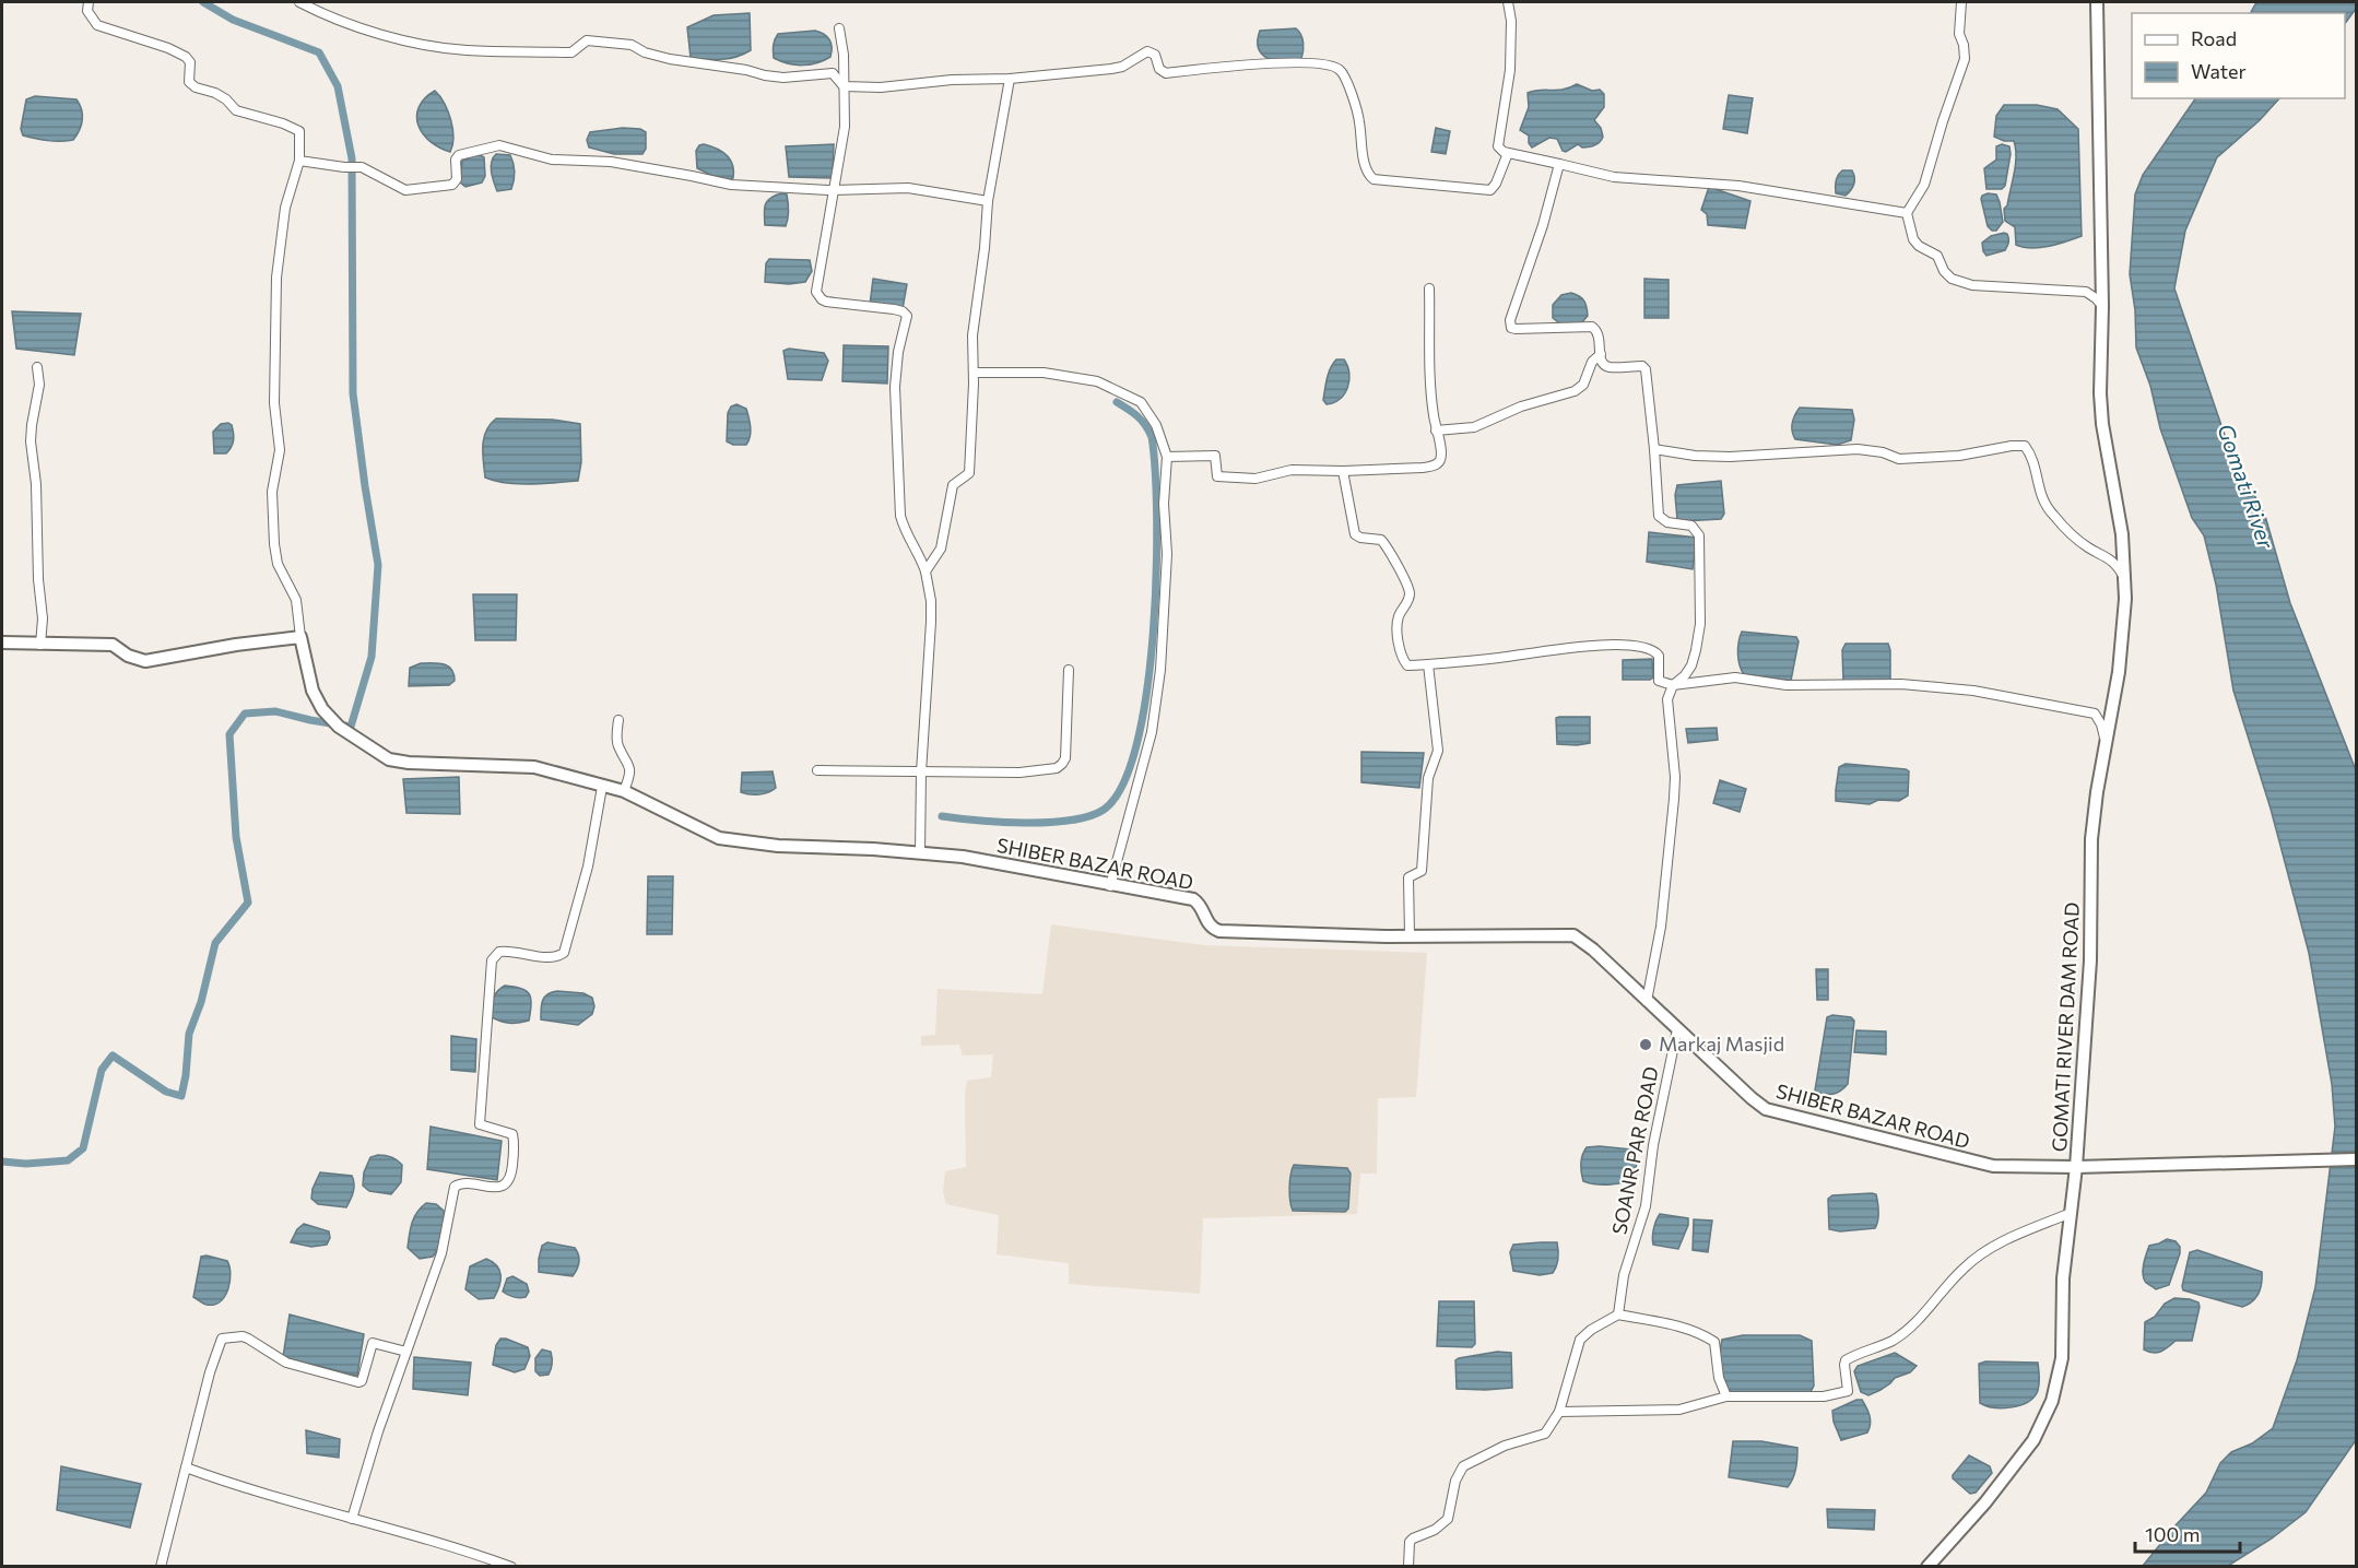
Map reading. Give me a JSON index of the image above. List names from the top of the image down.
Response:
{
  "streets": {
    "street": ["SHIBER BAZAR ROAD", "GOMATI RIVER DAM ROAD", "SOANR PAR ROAD"]
  },
  "crossings": [
    ["SHIBER BAZAR ROAD", "GOMATI RIVER DAM ROAD"],
    ["SHIBER BAZAR ROAD", "SOANR PAR ROAD"]
  ],
  "water": ["Gomati River"],
  "places": ["Markaj Masjid"],
  "legend": ["Road", "Water"],
  "scale_bar": "100 m"
}
